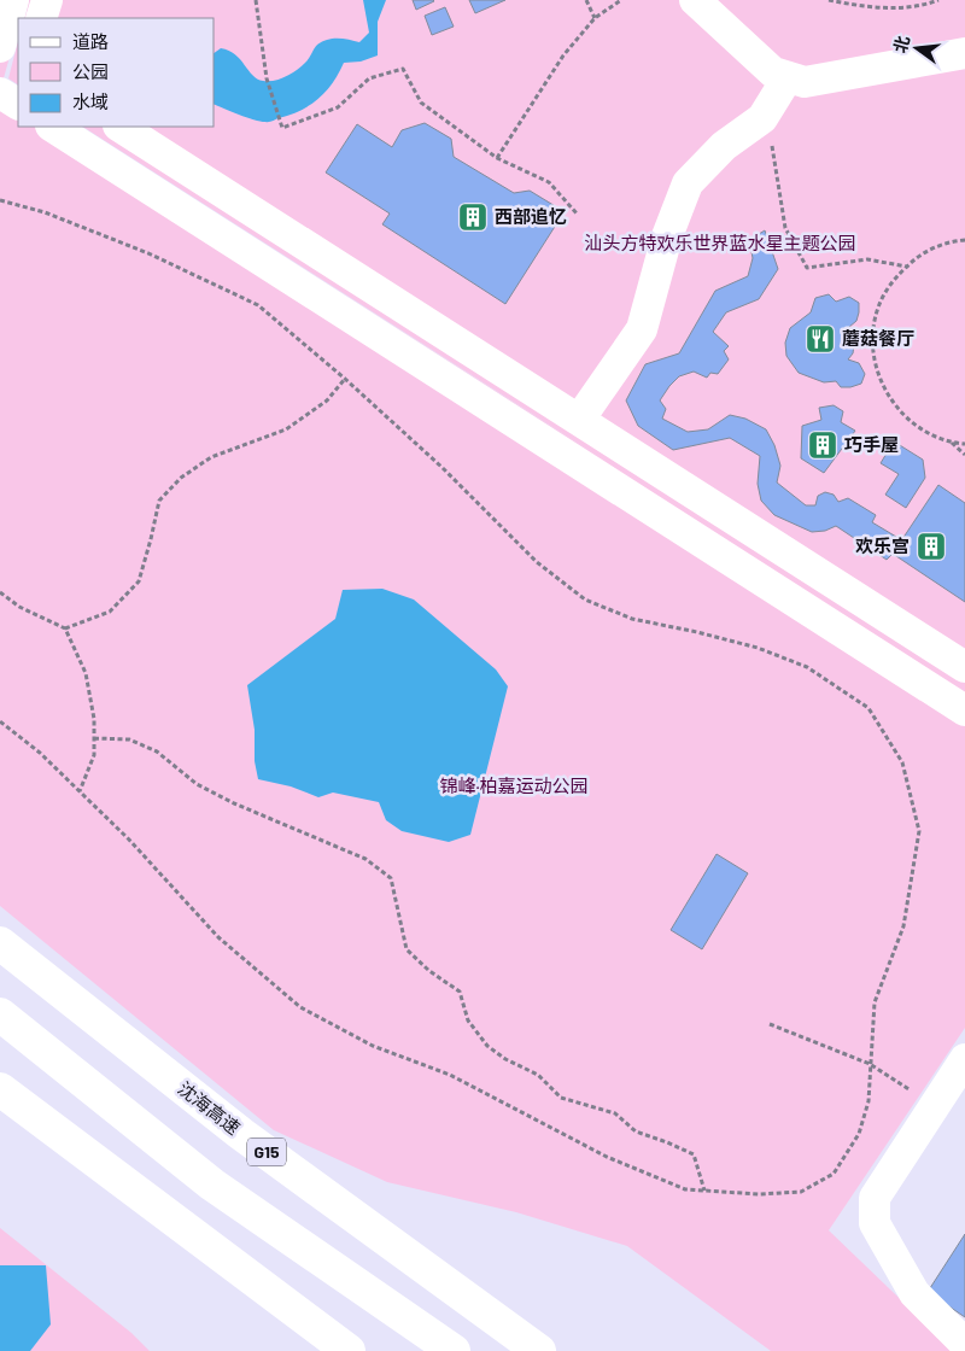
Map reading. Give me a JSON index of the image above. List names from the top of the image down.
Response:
{
  "streets": {
    "highway": ["沈海高速", "G15"]
  },
  "parks": ["汕头方特欢乐世界蓝水星主题公园", "锦峰·柏嘉运动公园"],
  "places": {
    "building": ["西部追忆", "巧手屋", "欢乐宫"],
    "restaurant": ["蘑菇餐厅"]
  },
  "legend": ["道路", "公园", "水域"],
  "north": "left"
}
